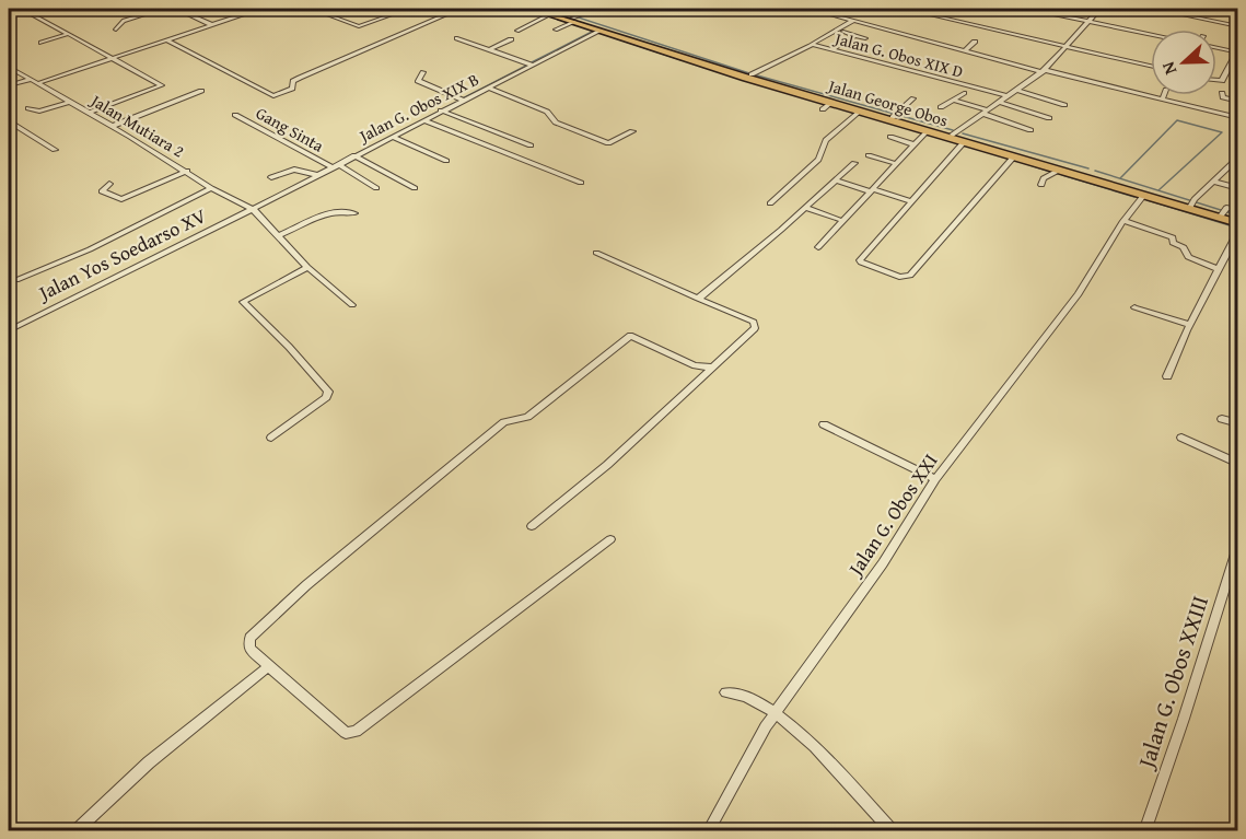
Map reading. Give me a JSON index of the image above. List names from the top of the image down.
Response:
{
  "streets": {
    "main road": ["Jalan George Obos"],
    "street": [
      "Jalan G. Obos XIX D",
      "Jalan G. Obos XIX B",
      "Jalan Mutiara 2",
      "Gang Sinta",
      "Jalan Yos Soedarso XV",
      "Jalan G. Obos XXI",
      "Jalan G. Obos XXIII"
    ]
  },
  "crossings": [
    ["Jalan G. Obos XIX D", "Jalan George Obos"],
    ["Jalan George Obos", "Jalan G. Obos XIX B"],
    ["Jalan George Obos", "Jalan G. Obos XXI"],
    ["Jalan G. Obos XIX B", "Jalan Mutiara 2"],
    ["Jalan G. Obos XIX B", "Gang Sinta"],
    ["Jalan G. Obos XIX B", "Jalan Yos Soedarso XV"],
    ["Jalan Mutiara 2", "Jalan Yos Soedarso XV"]
  ],
  "north": "left"
}
